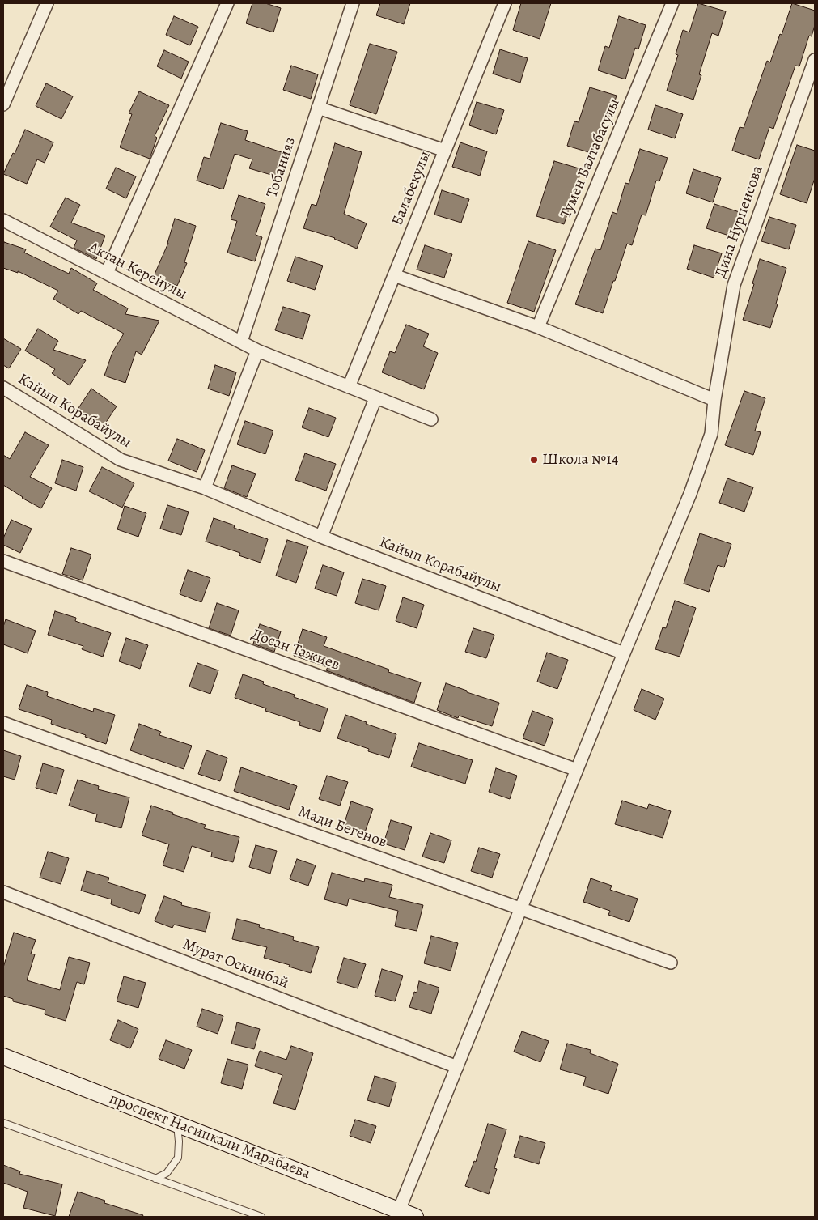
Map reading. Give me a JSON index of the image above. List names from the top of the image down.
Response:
{
  "streets": {
    "main road": ["проспект Насипкали Марабаева"],
    "street": [
      "Тумен Балтабасулы",
      "Тобанияз",
      "Балабекулы",
      "Дина Нурпеисова",
      "Актан Керейулы",
      "Кайып Корабайулы",
      "Досан Тажиев",
      "Мади Бегенов",
      "Мурат Оскинбай"
    ]
  },
  "crossings": [
    ["Тобанияз", "Актан Керейулы"],
    ["Балабекулы", "Актан Керейулы"]
  ],
  "places": ["Школа №14"]
}
